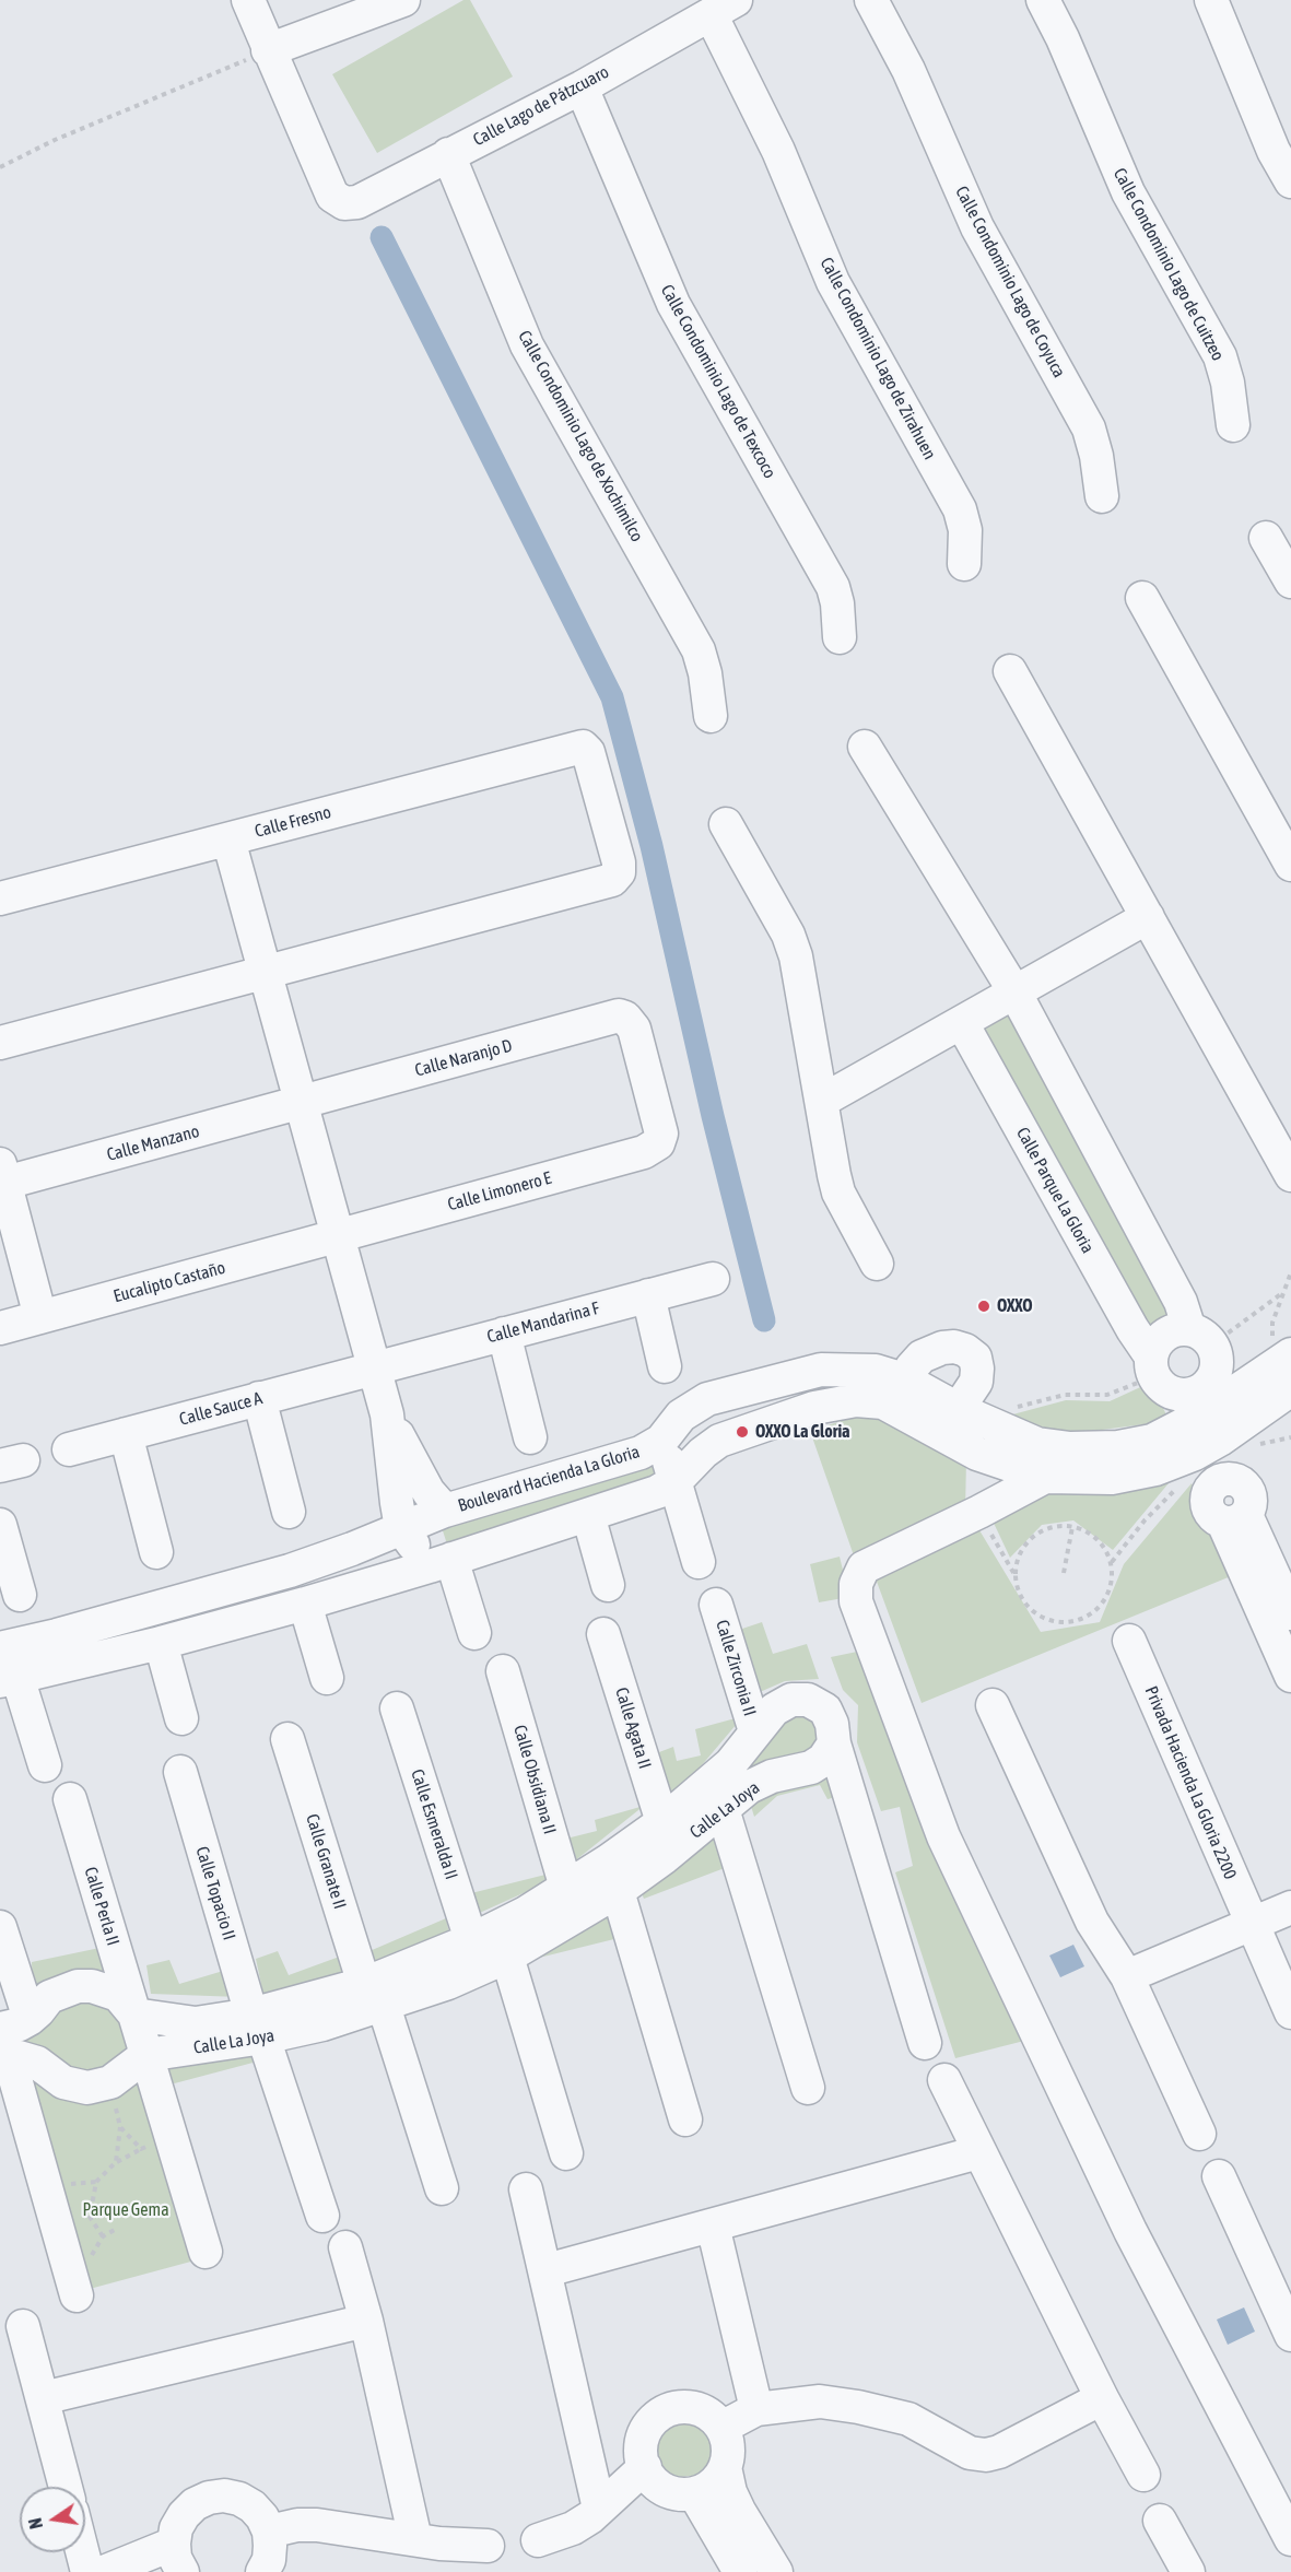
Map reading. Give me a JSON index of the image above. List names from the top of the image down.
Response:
{
  "streets": {
    "street": [
      "Calle Lago de Pátzcuaro",
      "Calle Condominio Lago de Cuitzeo",
      "Calle Condominio Lago de Coyuca",
      "Calle Condominio Lago de Zirahuen",
      "Calle Condominio Lago de Texcoco",
      "Calle Condominio Lago de Xochimilco",
      "Calle Fresno",
      "Calle Naranjo D",
      "Calle Manzano",
      "Calle Parque La Gloria",
      "Calle Limonero E",
      "Eucalipto Castaño",
      "Calle Mandarina F",
      "Calle Sauce A",
      "Boulevard Hacienda La Gloria",
      "Calle Zirconia II",
      "Calle Agata II",
      "Calle Obsidiana II",
      "Privada Hacienda La Gloria 2200",
      "Calle La Joya",
      "Calle Esmeralda II",
      "Calle Granate II",
      "Calle Topacio II",
      "Calle Perla II"
    ]
  },
  "crossings": [
    ["Calle Lago de Pátzcuaro", "Calle Condominio Lago de Zirahuen"],
    ["Calle Lago de Pátzcuaro", "Calle Condominio Lago de Texcoco"],
    ["Calle Lago de Pátzcuaro", "Calle Condominio Lago de Xochimilco"],
    ["Calle Naranjo D", "Calle Manzano"],
    ["Calle Naranjo D", "Calle Limonero E"],
    ["Calle Parque La Gloria", "Boulevard Hacienda La Gloria"],
    ["Calle Limonero E", "Eucalipto Castaño"],
    ["Calle Mandarina F", "Calle Sauce A"],
    ["Calle Zirconia II", "Calle La Joya"],
    ["Calle Agata II", "Calle La Joya"],
    ["Calle Obsidiana II", "Calle La Joya"],
    ["Calle La Joya", "Calle Esmeralda II"],
    ["Calle La Joya", "Calle Granate II"],
    ["Calle La Joya", "Calle Topacio II"],
    ["Calle La Joya", "Calle Perla II"]
  ],
  "parks": ["Parque Gema"],
  "places": ["OXXO", "OXXO La Gloria"],
  "north": "left"
}
